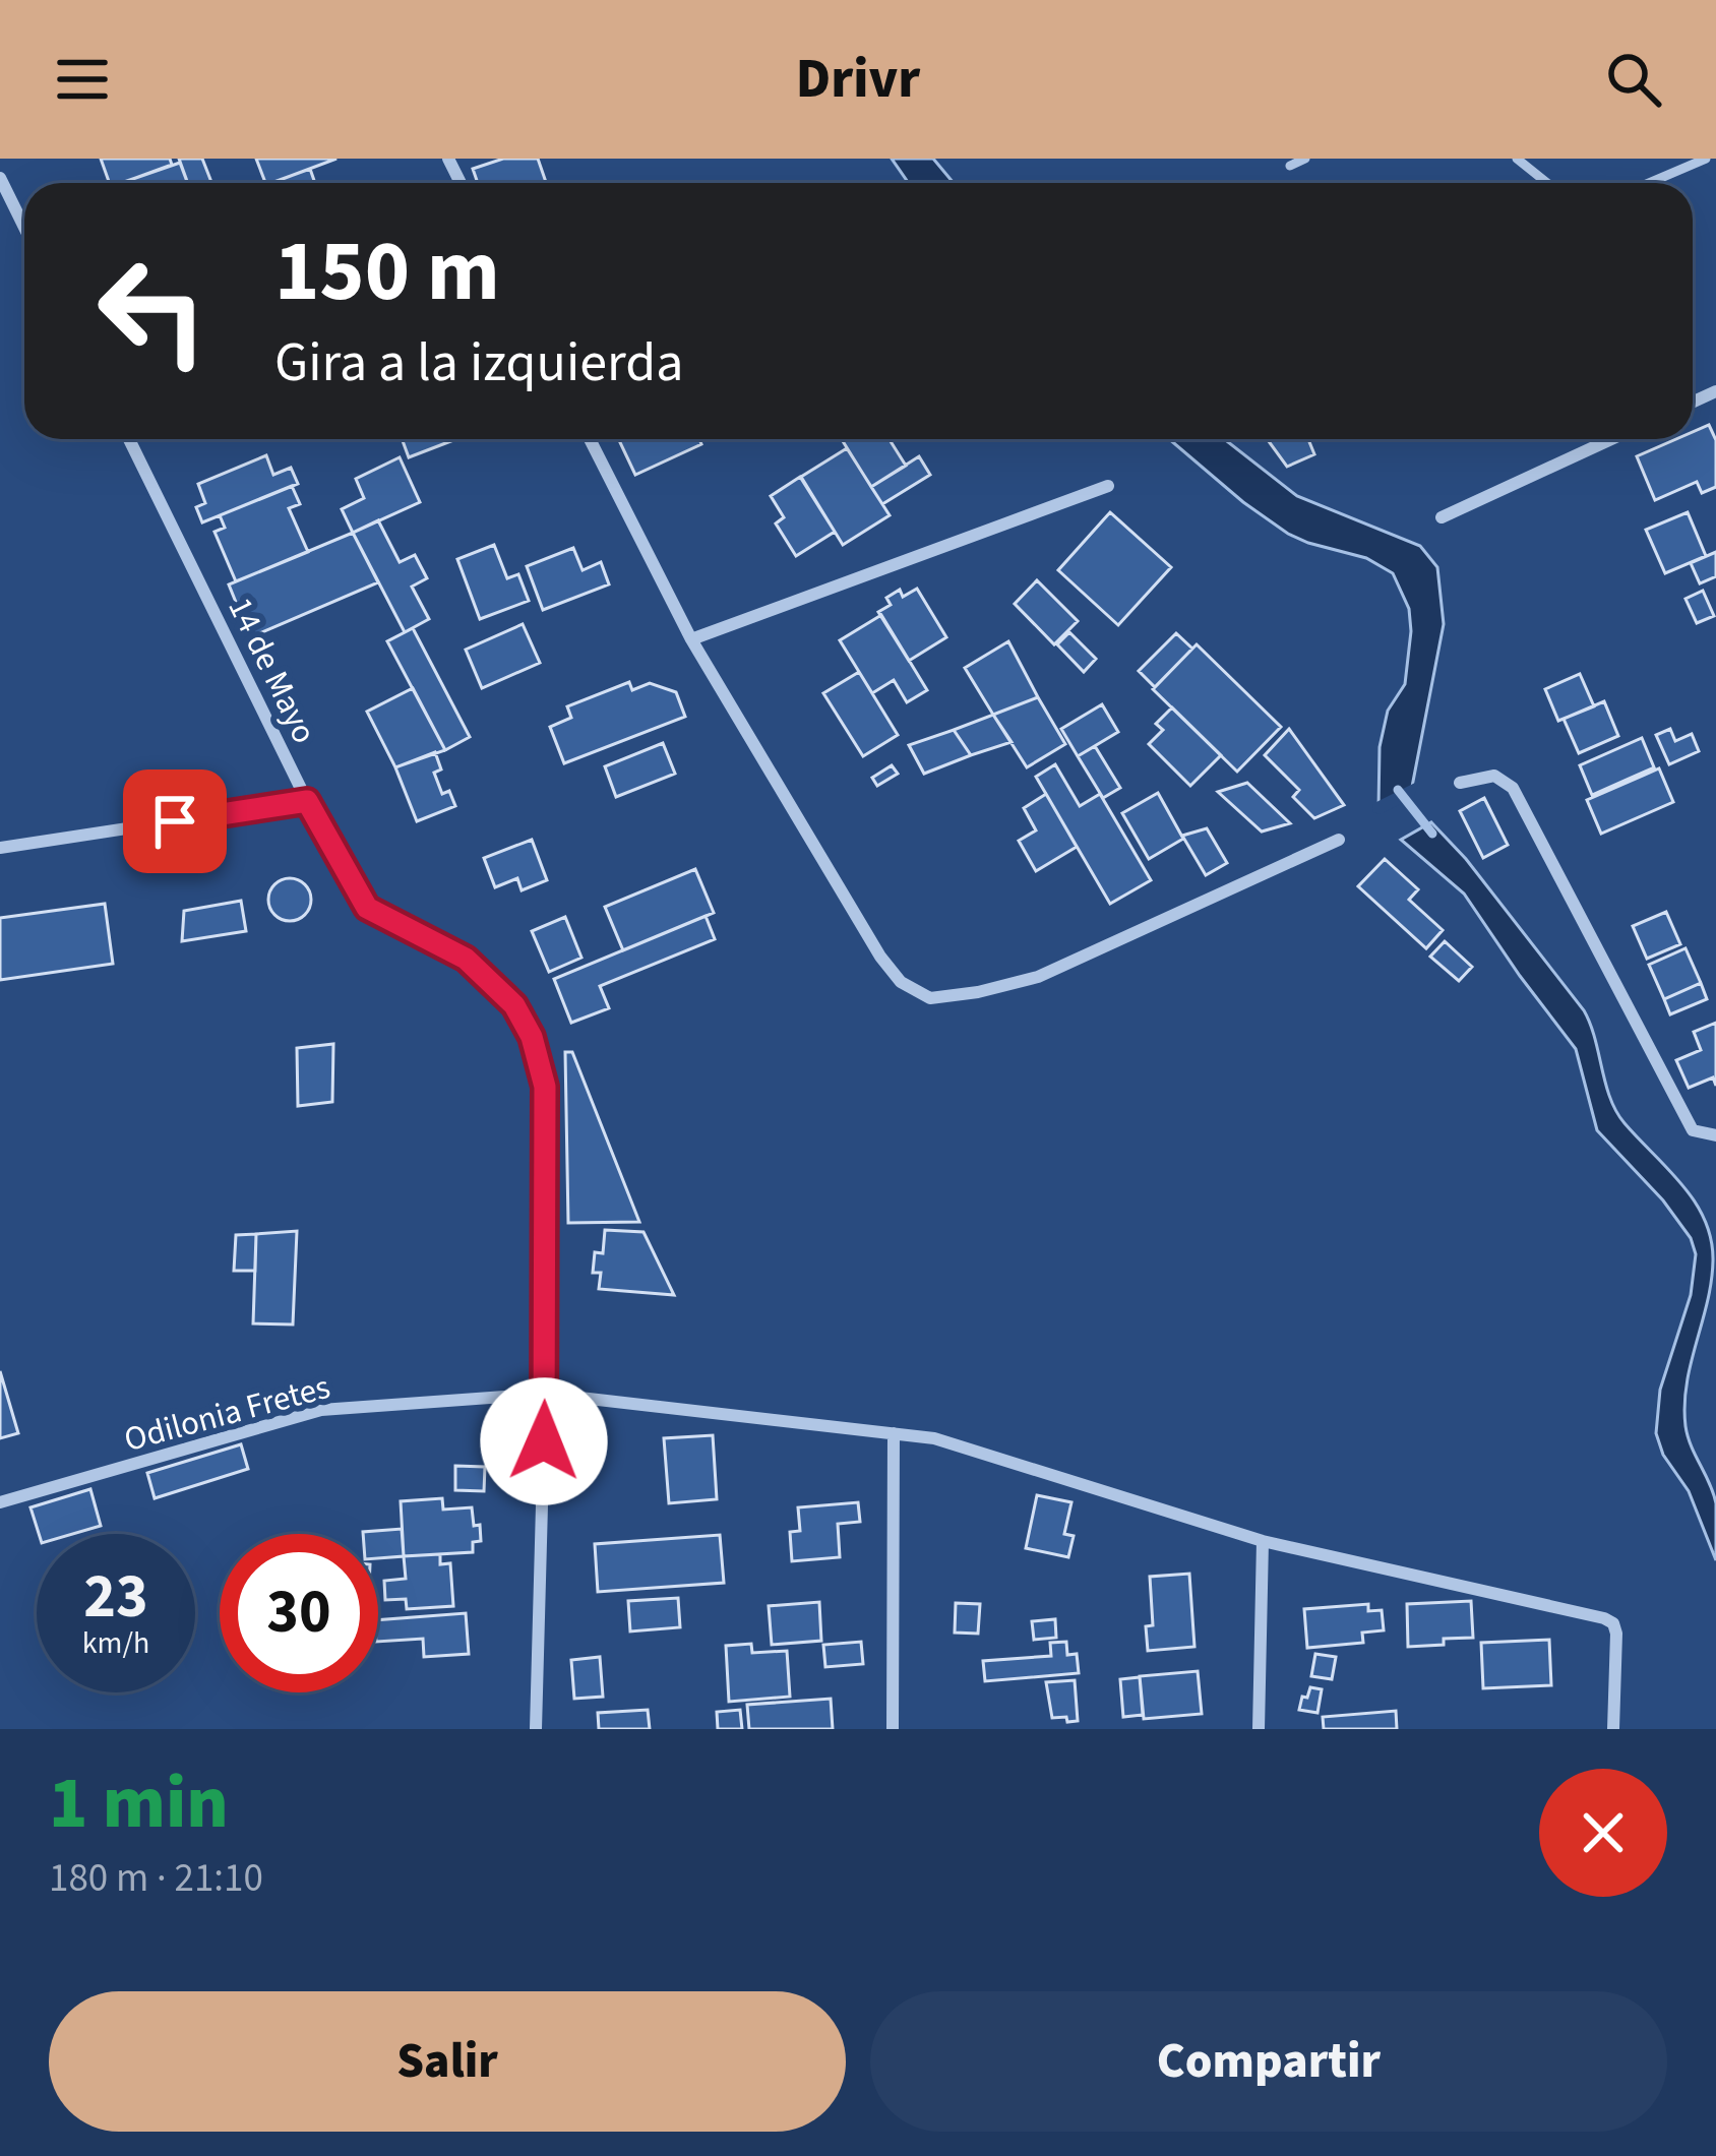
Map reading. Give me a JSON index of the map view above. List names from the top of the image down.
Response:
{
  "streets": {
    "street": ["14 de Mayo", "Odilonia Fretes"]
  },
  "crossings": [
    ["14 de Mayo", "Odilonia Fretes"]
  ],
  "page": {
    "header": "Drivr",
    "turn": ["150 m", "Gira a la izquierda"],
    "speed": "23 km/h",
    "limit": "30",
    "heading": ["1 min", "180 m · 21:10"],
    "buttons": ["Salir", "Compartir"]
  }
}
